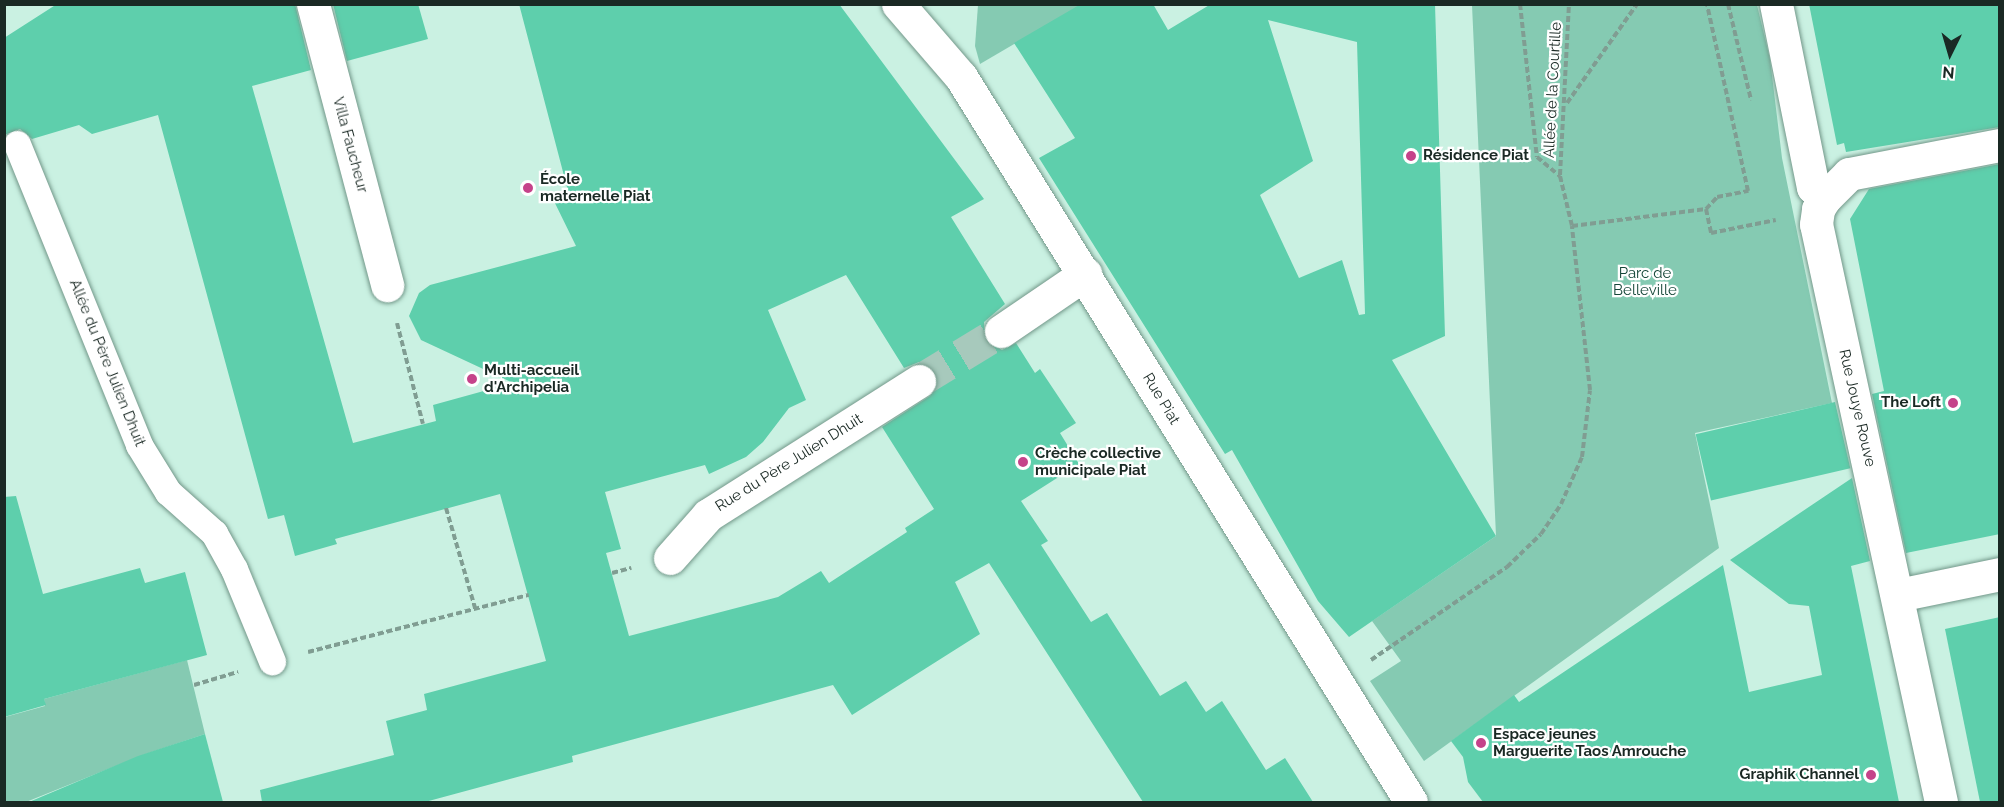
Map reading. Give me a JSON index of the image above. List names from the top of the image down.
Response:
{
  "streets": {
    "street": [
      "Villa Faucheur",
      "Rue Piat",
      "Rue Jouye Rouve",
      "Rue du Père Julien Dhuit"
    ],
    "lane": ["Allée du Père Julien Dhuit"],
    "path": ["Allée de la Courtille"]
  },
  "parks": ["Parc de Belleville"],
  "places": [
    "Résidence Piat",
    "École maternelle Piat",
    "Multi-accueil d'Archipelia",
    "The Loft",
    "Crèche collective municipale Piat",
    "Espace jeunes Marguerite Taos Amrouche",
    "Graphik Channel"
  ],
  "north": "bottom"
}
